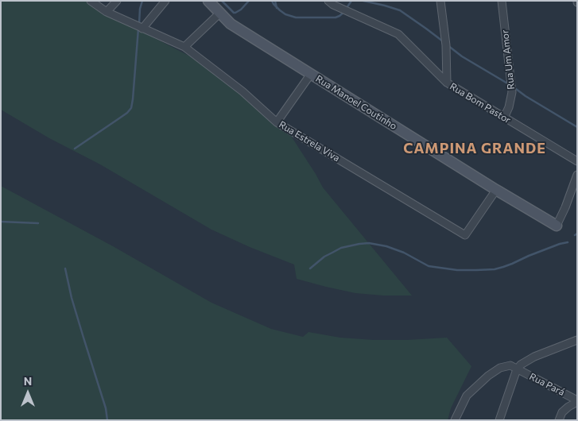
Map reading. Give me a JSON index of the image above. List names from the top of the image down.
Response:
{
  "streets": {
    "street": [
      "Rua Um Amor",
      "Rua Manoel Coutinho",
      "Rua Bom Pastor",
      "Rua Estrela Viva",
      "Rua Pará"
    ]
  },
  "crossings": [
    ["Rua Um Amor", "Rua Bom Pastor"],
    ["Rua Manoel Coutinho", "Rua Estrela Viva"]
  ],
  "districts": ["CAMPINA GRANDE"],
  "north": "top"
}
